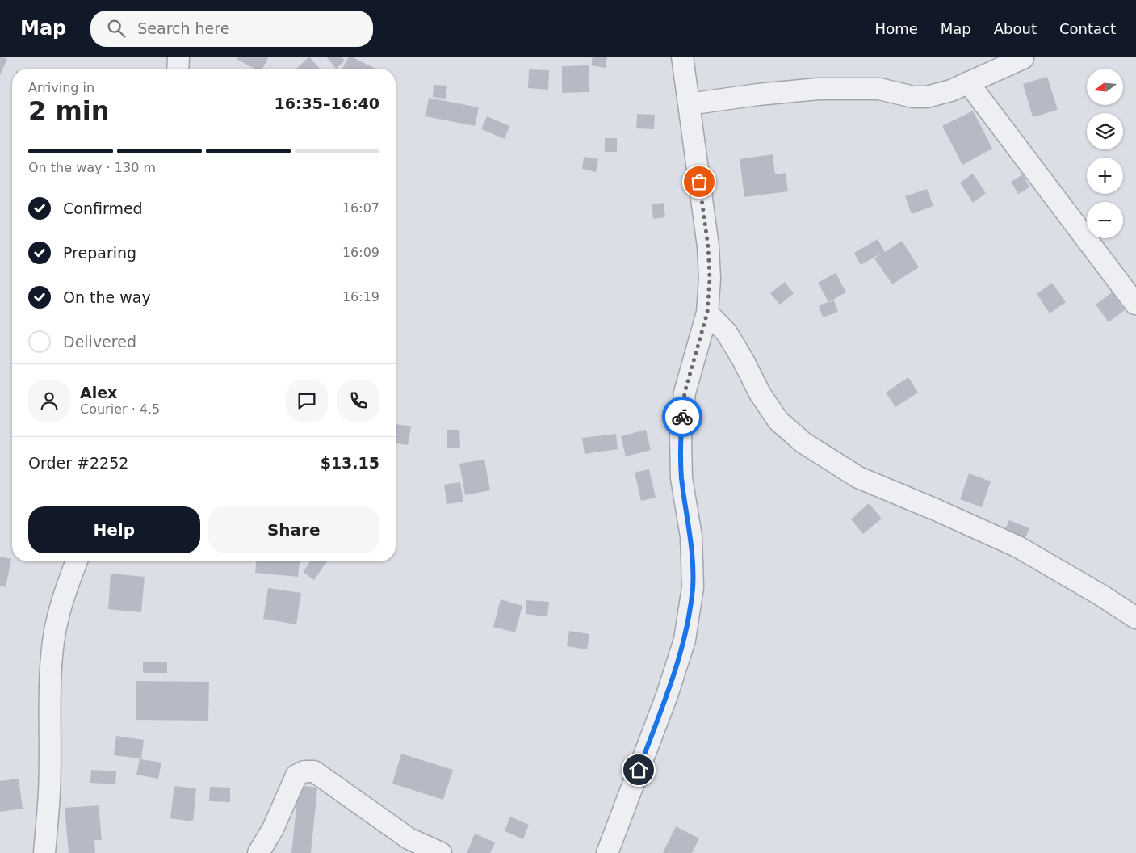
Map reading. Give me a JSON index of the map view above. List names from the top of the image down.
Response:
{
  "north": "left",
  "page": {
    "header": "Map",
    "search": "Search here",
    "nav": [
      "Home",
      "Map",
      "About",
      "Contact"
    ],
    "map_buttons": ["+", "−"],
    "heading": ["2 min", "Arriving in", "16:35–16:40"],
    "panel": [
      "Alex",
      "Courier · 4.5",
      "Order #2252",
      "$13.15"
    ],
    "bar": "On the way · 130 m",
    "list": [
      ["Confirmed", "16:07"],
      ["Preparing", "16:09"],
      ["On the way", "16:19"],
      "Delivered"
    ],
    "buttons": ["Help", "Share"]
  }
}
